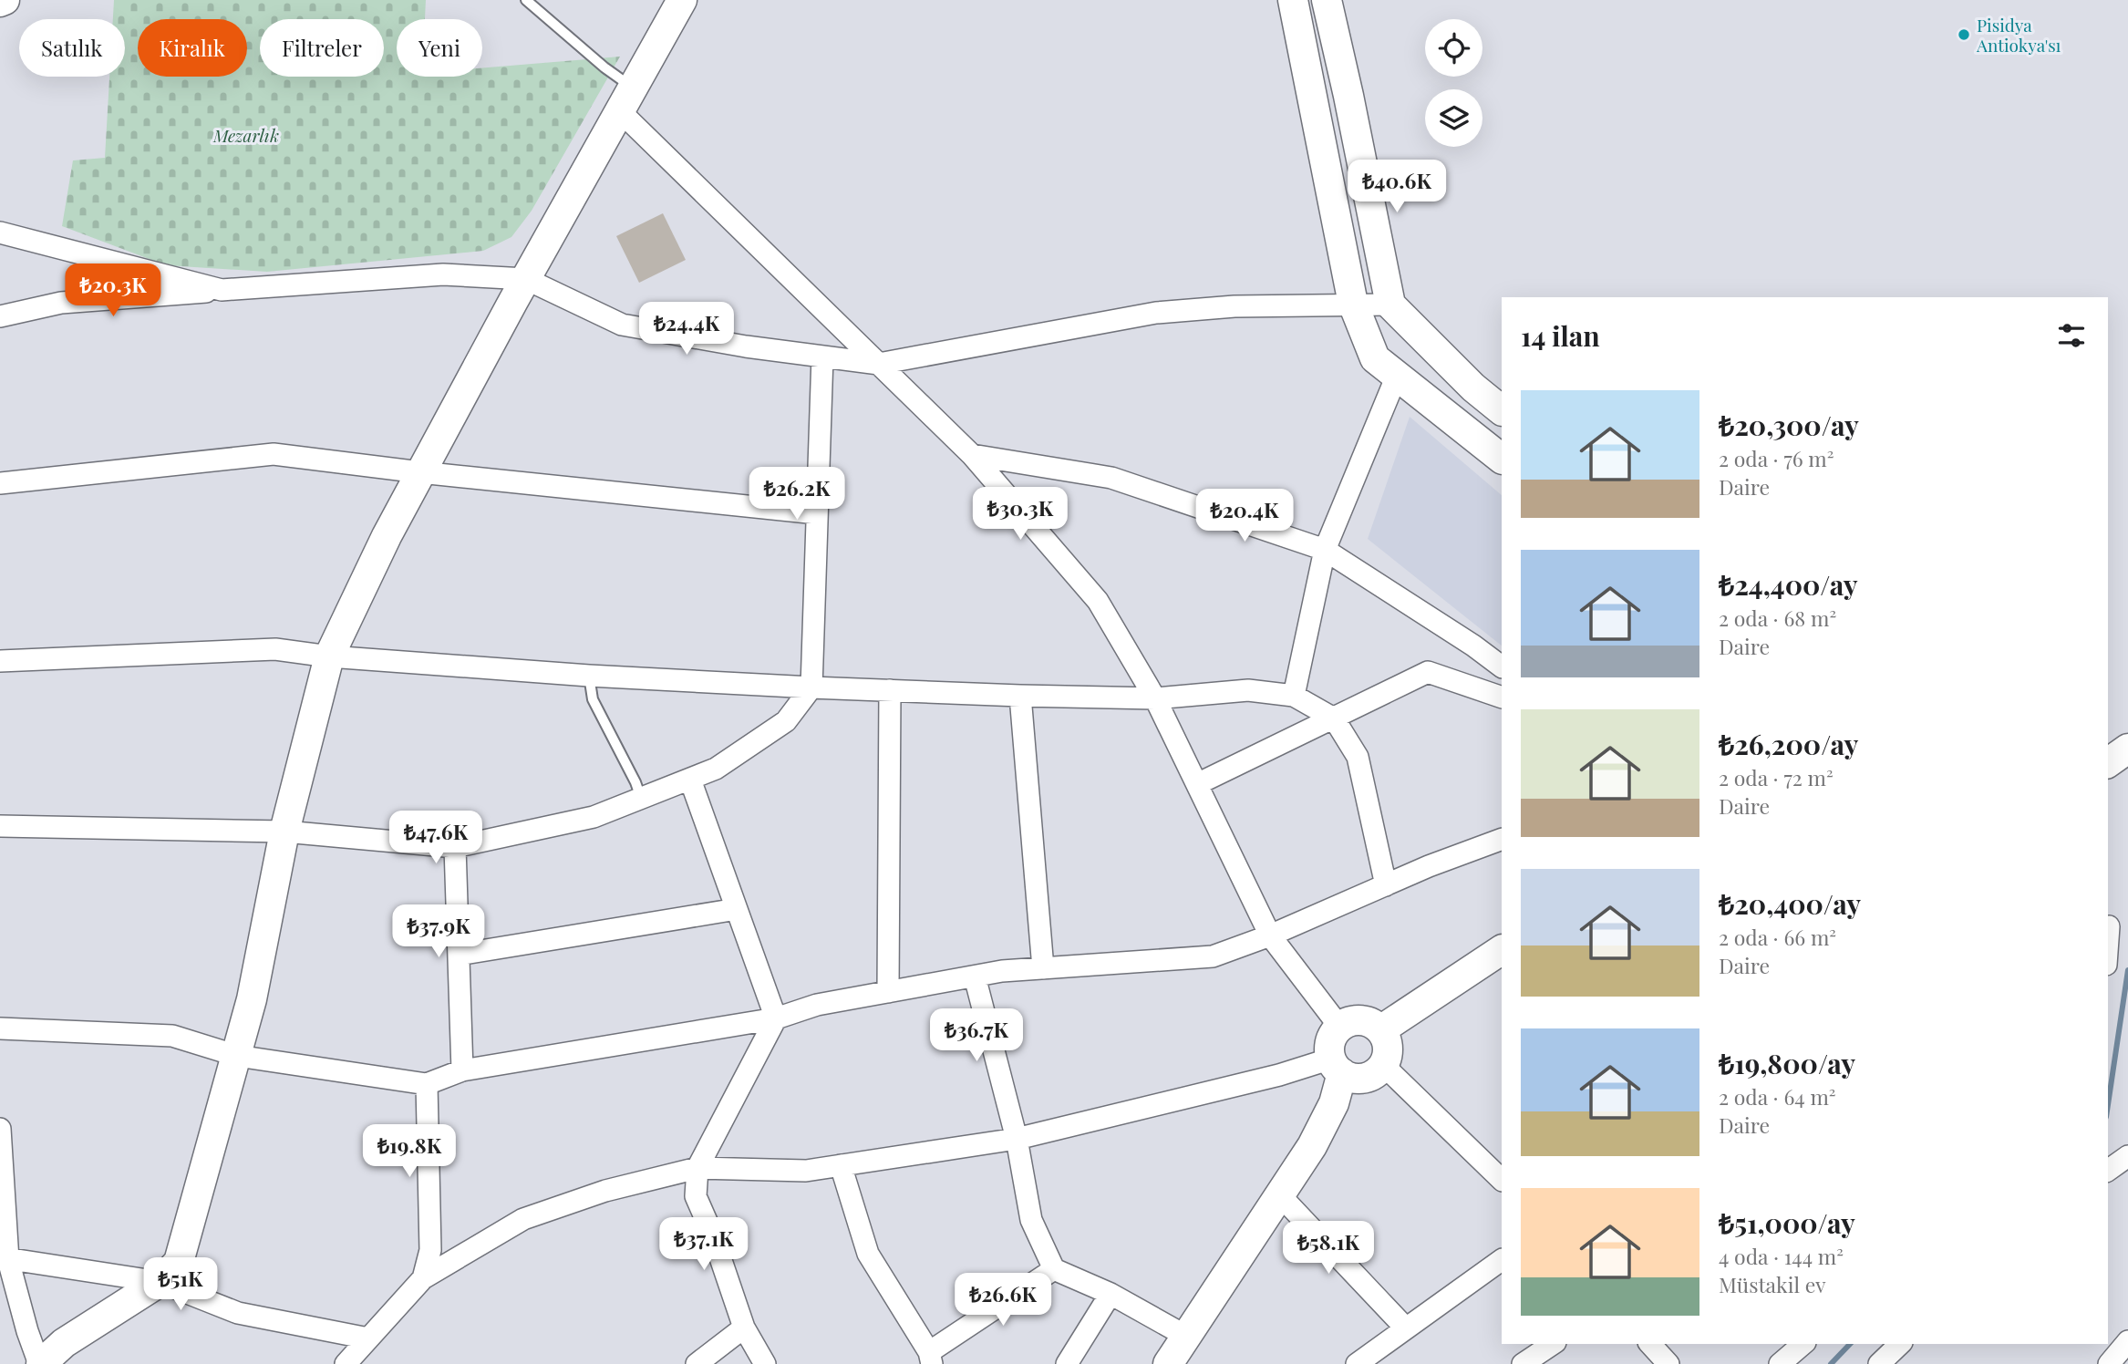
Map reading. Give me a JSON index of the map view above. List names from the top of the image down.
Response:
{
  "parks": ["Mezarlık"],
  "places": ["Pisidya Antiokya'sı"],
  "page": {
    "chip": [
      "Satılık",
      "Kiralık",
      "Filtreler",
      "Yeni"
    ],
    "price": [
      "₺40.6K",
      "₺20.3K",
      "₺24.4K",
      "₺26.2K",
      "₺30.3K",
      "₺20.4K",
      "₺47.6K",
      "₺37.9K",
      "₺36.7K",
      "₺19.8K",
      "₺37.1K",
      "₺58.1K",
      "₺51K",
      "₺26.6K"
    ],
    "heading": "14 ilan",
    "list": [
      {
        "name": "₺20,300/ay",
        "note": "2 oda · 76 m² · Daire"
      },
      {
        "name": "₺24,400/ay",
        "note": "2 oda · 68 m² · Daire"
      },
      {
        "name": "₺26,200/ay",
        "note": "2 oda · 72 m² · Daire"
      },
      {
        "name": "₺20,400/ay",
        "note": "2 oda · 66 m² · Daire"
      },
      {
        "name": "₺19,800/ay",
        "note": "2 oda · 64 m² · Daire"
      },
      {
        "name": "₺51,000/ay",
        "note": "4 oda · 144 m² · Müstakil ev"
      }
    ]
  }
}
